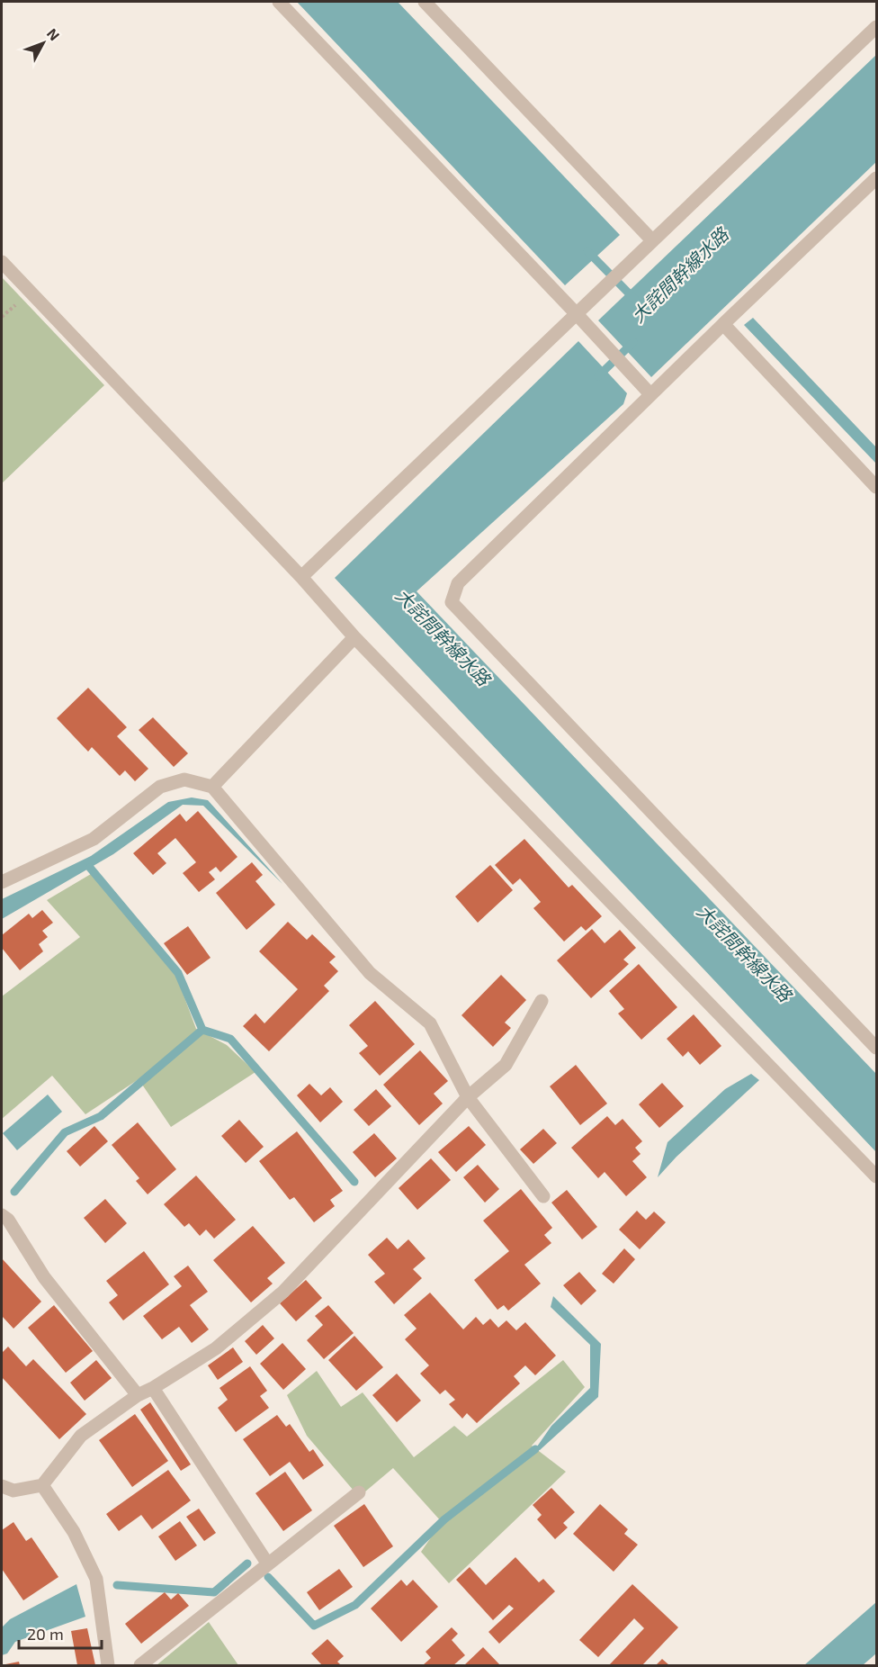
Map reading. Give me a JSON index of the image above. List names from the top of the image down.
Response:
{
  "water": ["大詫間幹線水路"],
  "scale_bar": "20 m",
  "north": "top right"
}
